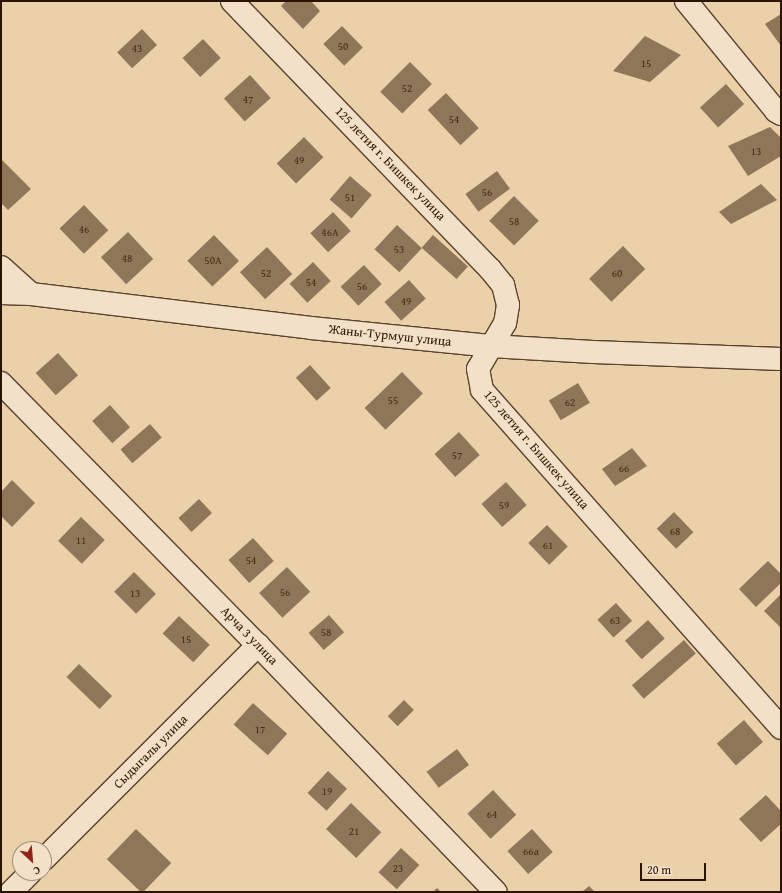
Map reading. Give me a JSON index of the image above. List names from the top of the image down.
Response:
{
  "streets": {
    "street": [
      "125 летия г. Бишкек улица",
      "Жаны-Турмуш улица",
      "Арча 3 улица",
      "Сыдыгалы улица"
    ]
  },
  "crossings": [
    ["125 летия г. Бишкек улица", "Жаны-Турмуш улица"],
    ["Арча 3 улица", "Сыдыгалы улица"]
  ],
  "house_numbers": [
    "50",
    "43",
    "15",
    "52",
    "47",
    "54",
    "13",
    "49",
    "56",
    "51",
    "58",
    "46",
    "46А",
    "53",
    "48",
    "50А",
    "52",
    "60",
    "54",
    "56",
    "49",
    "55",
    "62",
    "57",
    "66",
    "59",
    "68",
    "11",
    "61",
    "54",
    "56",
    "13",
    "63",
    "58",
    "15",
    "17",
    "19",
    "64",
    "21",
    "66а",
    "23"
  ],
  "scale_bar": "20 m",
  "north": "bottom right"
}
